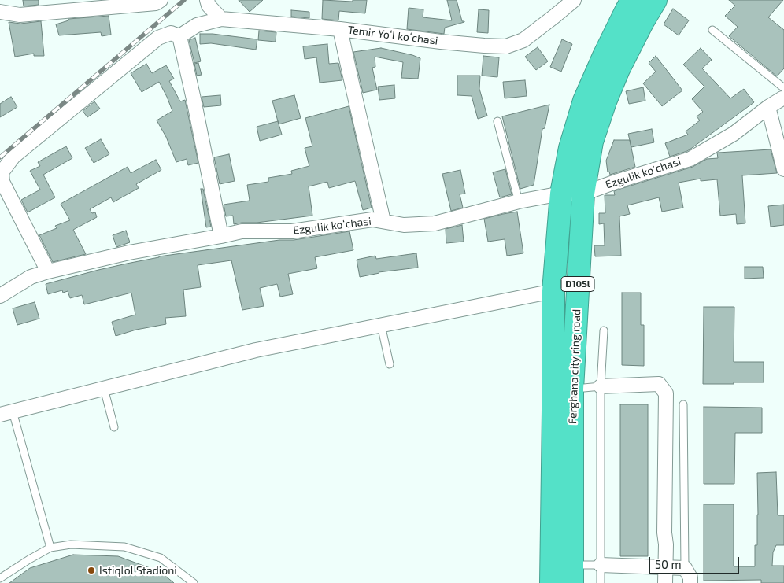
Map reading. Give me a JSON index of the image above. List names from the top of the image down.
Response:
{
  "streets": {
    "highway": ["D105l", "Ferghana city ring road"],
    "street": ["Temir Yoʻl koʻchasi", "Ezgulik koʻchasi"]
  },
  "crossings": [
    ["Ezgulik koʻchasi", "Ferghana city ring road"]
  ],
  "places": ["Istiqlol Stadioni"],
  "scale_bar": "50 m"
}
